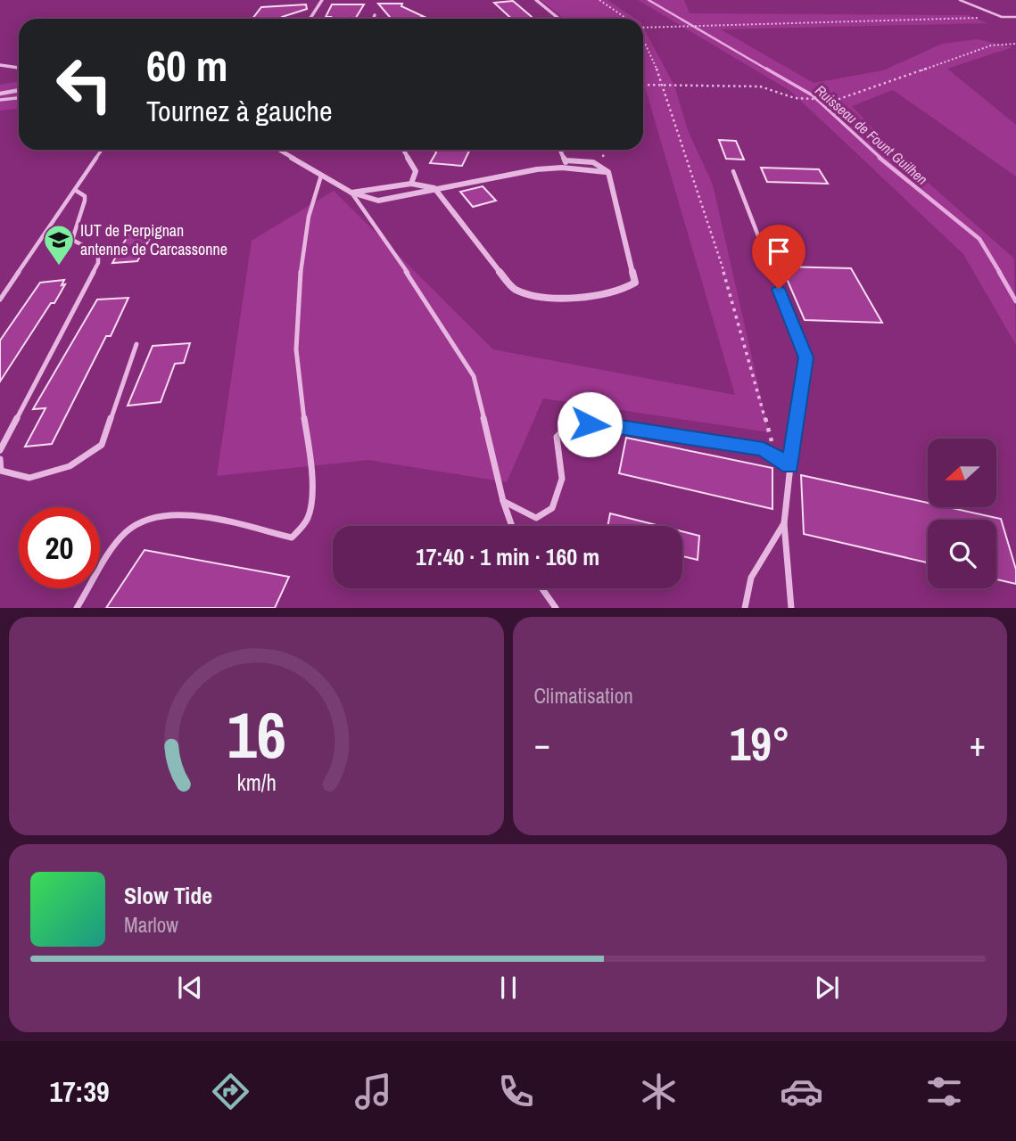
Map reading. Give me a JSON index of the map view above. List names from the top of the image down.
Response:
{
  "water": ["Ruisseau de Fount Guilhen"],
  "places": {
    "school or university": ["IUT de Perpignan antenne de Carcassonne"]
  },
  "north": "left",
  "page": {
    "turn": ["60 m", "Tournez à gauche"],
    "limit": "20",
    "trip": "17:40 · 1 min · 160 m",
    "tile": "Climatisation",
    "heat": ["−", "19°", "+"],
    "song": ["Slow Tide", "Marlow"],
    "tabs": "17:39",
    "gauge": ["16", "km/h"]
  }
}
